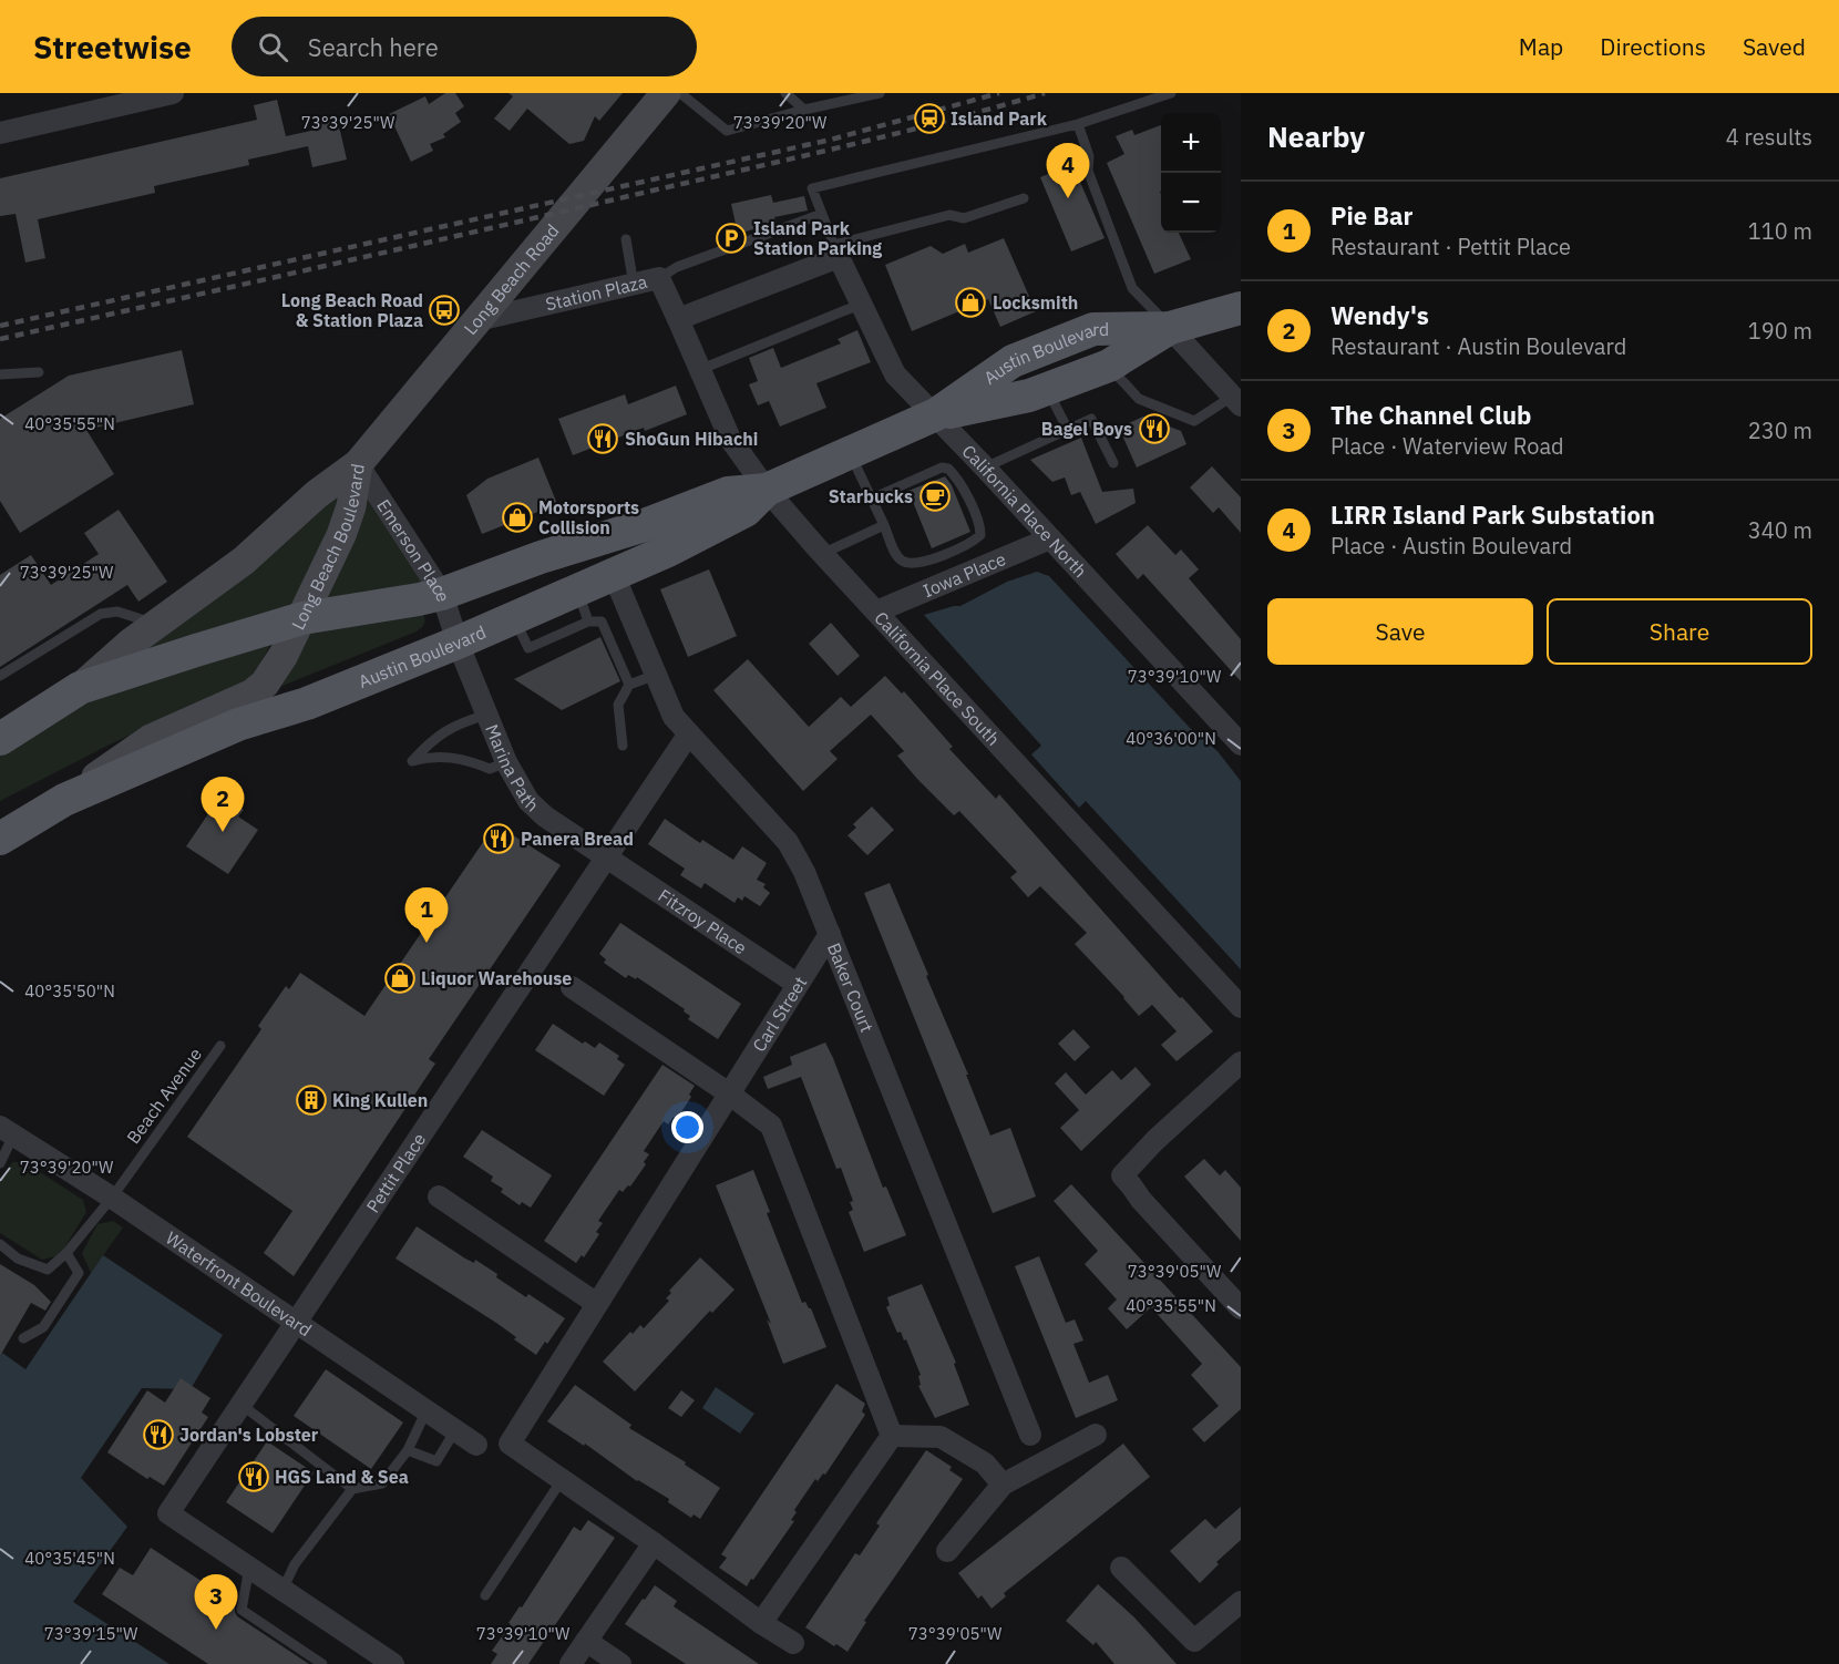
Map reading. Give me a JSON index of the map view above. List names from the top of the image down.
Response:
{
  "streets": {
    "main road": ["Long Beach Road", "Austin Boulevard", "Long Beach Boulevard"],
    "street": [
      "Station Plaza",
      "California Place North",
      "Emerson Place",
      "Iowa Place",
      "California Place South",
      "Marina Path",
      "Fitzroy Place",
      "Baker Court",
      "Carl Street",
      "Pettit Place",
      "Waterfront Boulevard"
    ],
    "lane": ["Beach Avenue"]
  },
  "crossings": [
    ["Long Beach Road", "Station Plaza"],
    ["Long Beach Road", "Emerson Place"],
    ["Long Beach Road", "Long Beach Boulevard"],
    ["Station Plaza", "California Place South"],
    ["Austin Boulevard", "California Place North"],
    ["Austin Boulevard", "Emerson Place"],
    ["Austin Boulevard", "Long Beach Boulevard"],
    ["Austin Boulevard", "California Place South"],
    ["Austin Boulevard", "Marina Path"],
    ["Austin Boulevard", "Baker Court"],
    ["California Place North", "Iowa Place"],
    ["Emerson Place", "Long Beach Boulevard"],
    ["Emerson Place", "Marina Path"],
    ["Iowa Place", "California Place South"],
    ["Marina Path", "Fitzroy Place"],
    ["Marina Path", "Pettit Place"],
    ["Fitzroy Place", "Carl Street"],
    ["Fitzroy Place", "Pettit Place"],
    ["Baker Court", "Carl Street"],
    ["Baker Court", "Pettit Place"],
    ["Beach Avenue", "Waterfront Boulevard"],
    ["Pettit Place", "Waterfront Boulevard"]
  ],
  "places": {
    "station": ["Island Park"],
    "parking": ["Island Park Station Parking"],
    "shop": ["Locksmith", "Motorsports Collision", "Liquor Warehouse"],
    "bus stop": ["Long Beach Road & Station Plaza"],
    "restaurant": [
      "Bagel Boys",
      "ShoGun Hibachi",
      "Panera Bread",
      "Jordan's Lobster",
      "HGS Land & Sea"
    ],
    "cafe": ["Starbucks"],
    "building": ["King Kullen"]
  },
  "page": {
    "header": "Streetwise",
    "search": "Search here",
    "nav": ["Map", "Directions", "Saved"],
    "heading": ["Nearby", "4 results"],
    "map_buttons": ["+", "−"],
    "pins": [
      "4",
      "2",
      "1",
      "3"
    ],
    "list": [
      {
        "mark": "1",
        "name": "Pie Bar",
        "note": "Restaurant · Pettit Place",
        "value": "110 m"
      },
      {
        "mark": "2",
        "name": "Wendy's",
        "note": "Restaurant · Austin Boulevard",
        "value": "190 m"
      },
      {
        "mark": "3",
        "name": "The Channel Club",
        "note": "Place · Waterview Road",
        "value": "230 m"
      },
      {
        "mark": "4",
        "name": "LIRR Island Park Substation",
        "note": "Place · Austin Boulevard",
        "value": "340 m"
      }
    ],
    "buttons": ["Save", "Share"]
  },
  "coordinates": [
    "73°39'25\"W",
    "73°39'20\"W",
    "40°35'55\"N",
    "73°39'10\"W",
    "40°36'00\"N",
    "40°35'50\"N",
    "73°39'05\"W",
    "40°35'45\"N",
    "73°39'15\"W"
  ]
}
